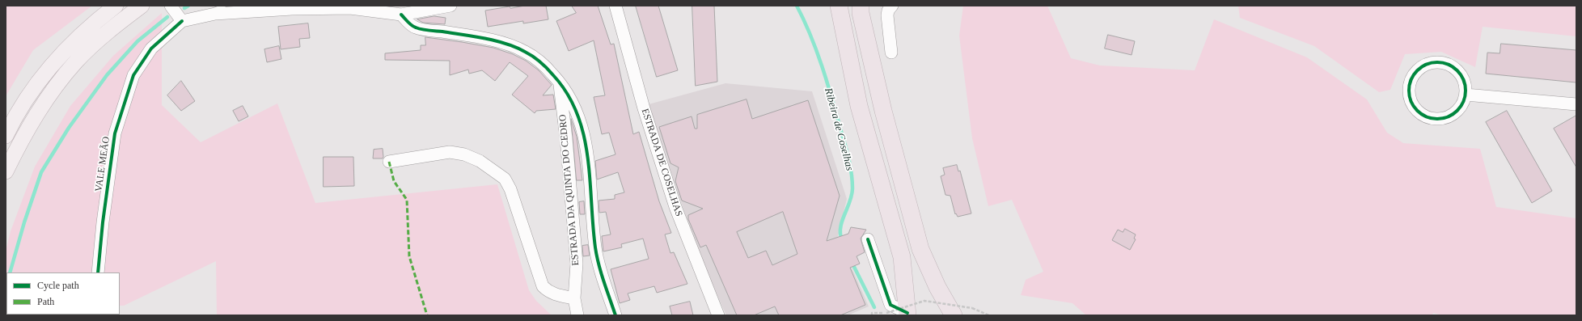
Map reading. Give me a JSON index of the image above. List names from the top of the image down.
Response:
{
  "streets": {
    "street": ["ESTRADA DE COSELHAS", "VALE MEÃO", "ESTRADA DA QUINTA DO CEDRO"]
  },
  "water": ["Ribeira de Coselhas"],
  "legend": ["Cycle path", "Path"]
}
